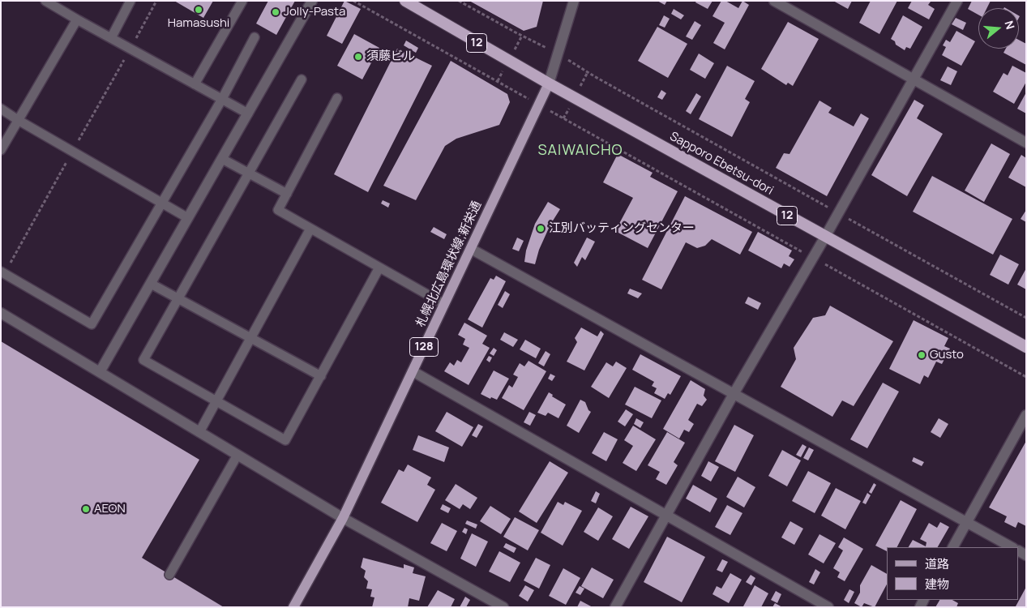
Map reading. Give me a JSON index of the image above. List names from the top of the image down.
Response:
{
  "streets": {
    "highway": ["12", "Sapporo Ebetsu-dori"],
    "main road": ["札幌北広島環状線;新栄通", "128"]
  },
  "crossings": [
    ["Sapporo Ebetsu-dori", "札幌北広島環状線;新栄通"]
  ],
  "districts": ["SAIWAICHO"],
  "places": [
    "Hamasushi",
    "Jolly-Pasta",
    "須藤ビル",
    "江別バッティングセンター",
    "Gusto",
    "AEON"
  ],
  "legend": ["道路", "建物"],
  "north": "right"
}
